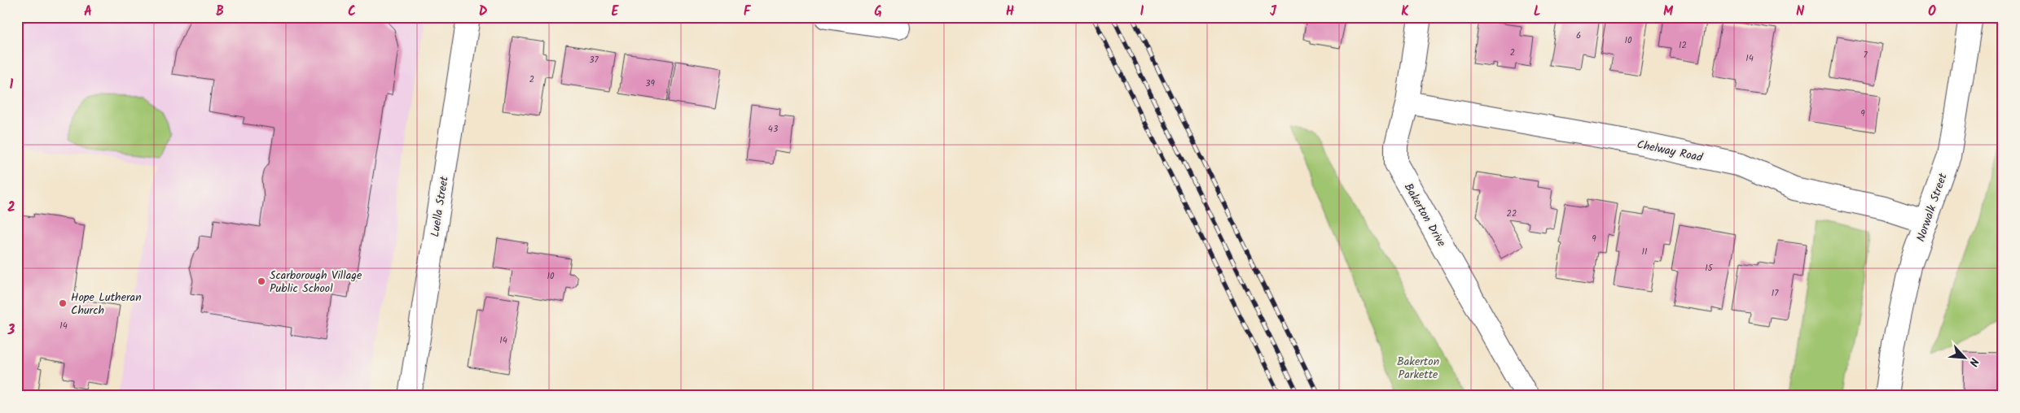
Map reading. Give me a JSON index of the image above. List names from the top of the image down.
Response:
{
  "streets": {
    "street": [
      "Chelway Road",
      "Luella Street",
      "Norwalk Street",
      "Bakerton Drive"
    ]
  },
  "crossings": [
    ["Chelway Road", "Norwalk Street"],
    ["Chelway Road", "Bakerton Drive"]
  ],
  "parks": ["Bakerton Parkette"],
  "places": ["Scarborough Village Public School", "Hope Lutheran Church"],
  "house_numbers": [
    "6",
    "10",
    "12",
    "2",
    "7",
    "14",
    "37",
    "2",
    "39",
    "9",
    "43",
    "22",
    "9",
    "11",
    "15",
    "10",
    "17",
    "14",
    "14"
  ],
  "north": "bottom right",
  "grid": {
    "columns": [
      "A",
      "B",
      "C",
      "D",
      "E",
      "F",
      "G",
      "H",
      "I",
      "J",
      "K",
      "L",
      "M",
      "N",
      "O"
    ],
    "rows": ["1", "2", "3"]
  }
}
